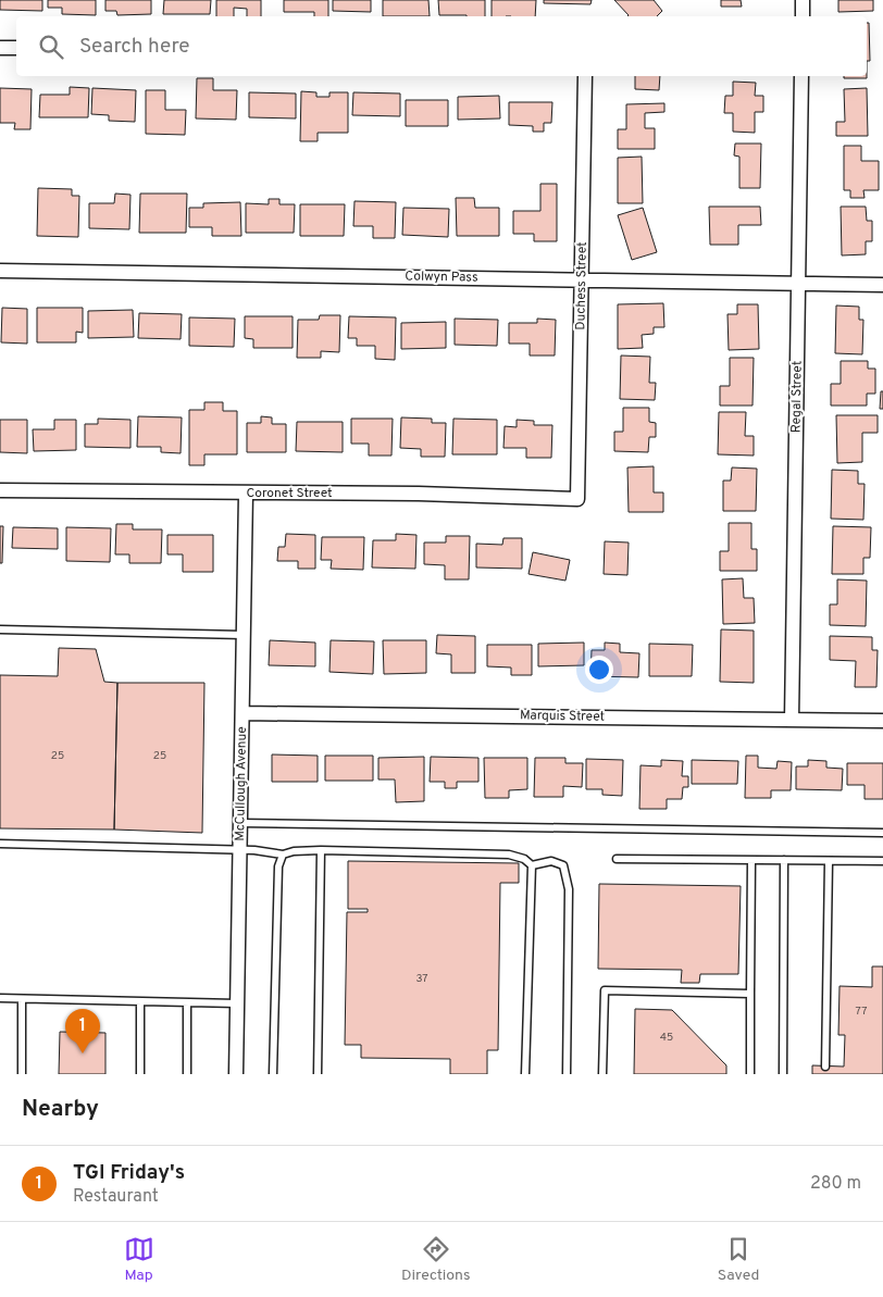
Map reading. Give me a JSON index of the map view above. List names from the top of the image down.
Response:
{
  "streets": {
    "street": [
      "Colwyn Pass",
      "Duchess Street",
      "Regal Street",
      "Coronet Street",
      "Marquis Street",
      "McCullough Avenue"
    ]
  },
  "crossings": [
    ["Colwyn Pass", "Duchess Street"],
    ["Colwyn Pass", "Regal Street"],
    ["Duchess Street", "Coronet Street"],
    ["Regal Street", "Marquis Street"],
    ["Coronet Street", "McCullough Avenue"],
    ["Marquis Street", "McCullough Avenue"]
  ],
  "house_numbers": [
    "25",
    "25",
    "37",
    "77",
    "45"
  ],
  "page": {
    "search": "Search here",
    "pins": "1",
    "heading": "Nearby",
    "list": [
      {
        "mark": "1",
        "name": "TGI Friday's",
        "note": "Restaurant",
        "value": "280 m"
      }
    ],
    "nav": ["Map", "Directions", "Saved"]
  }
}
